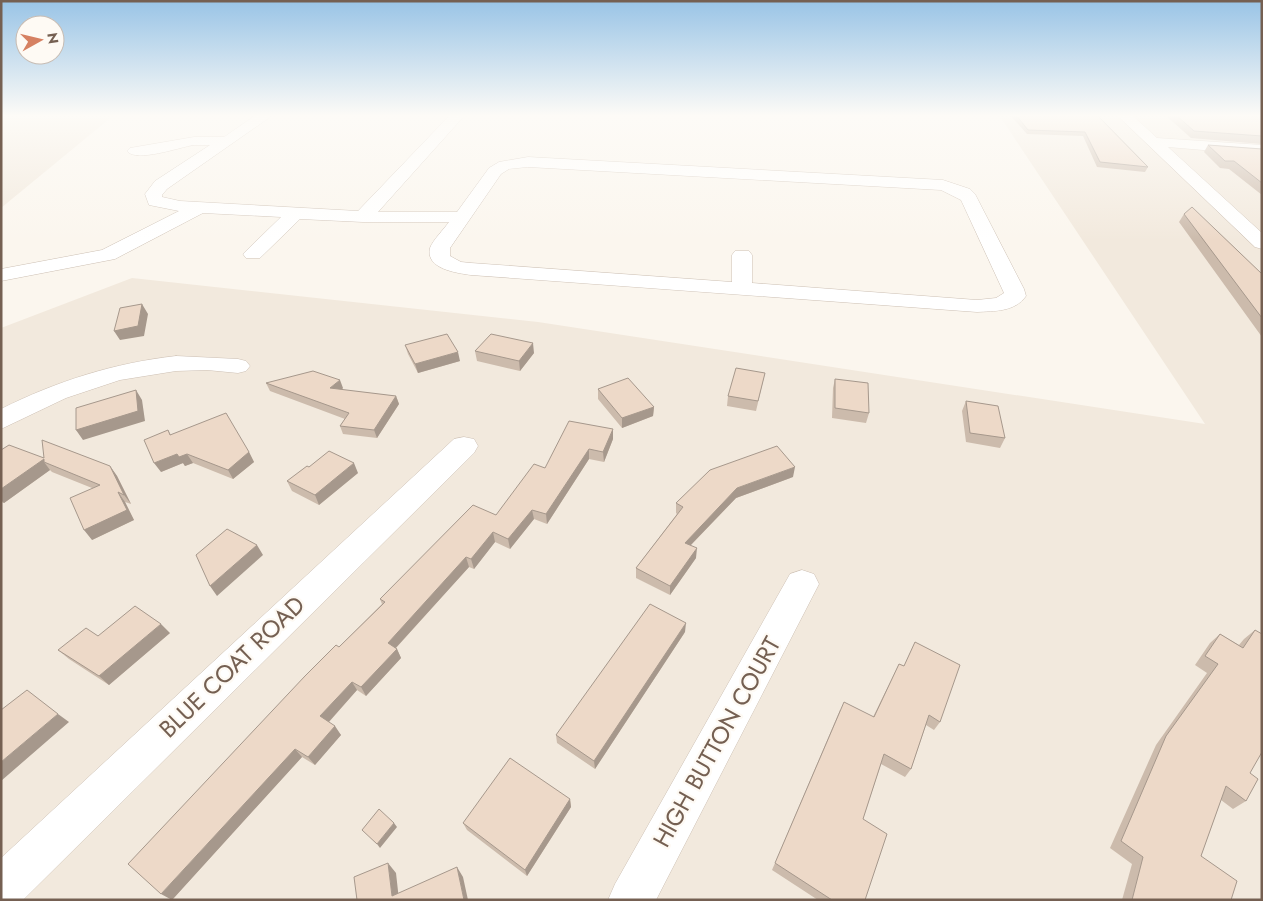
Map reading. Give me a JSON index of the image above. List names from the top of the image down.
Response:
{
  "streets": {
    "street": ["BLUE COAT ROAD", "HIGH BUTTON COURT"]
  },
  "north": "right"
}
